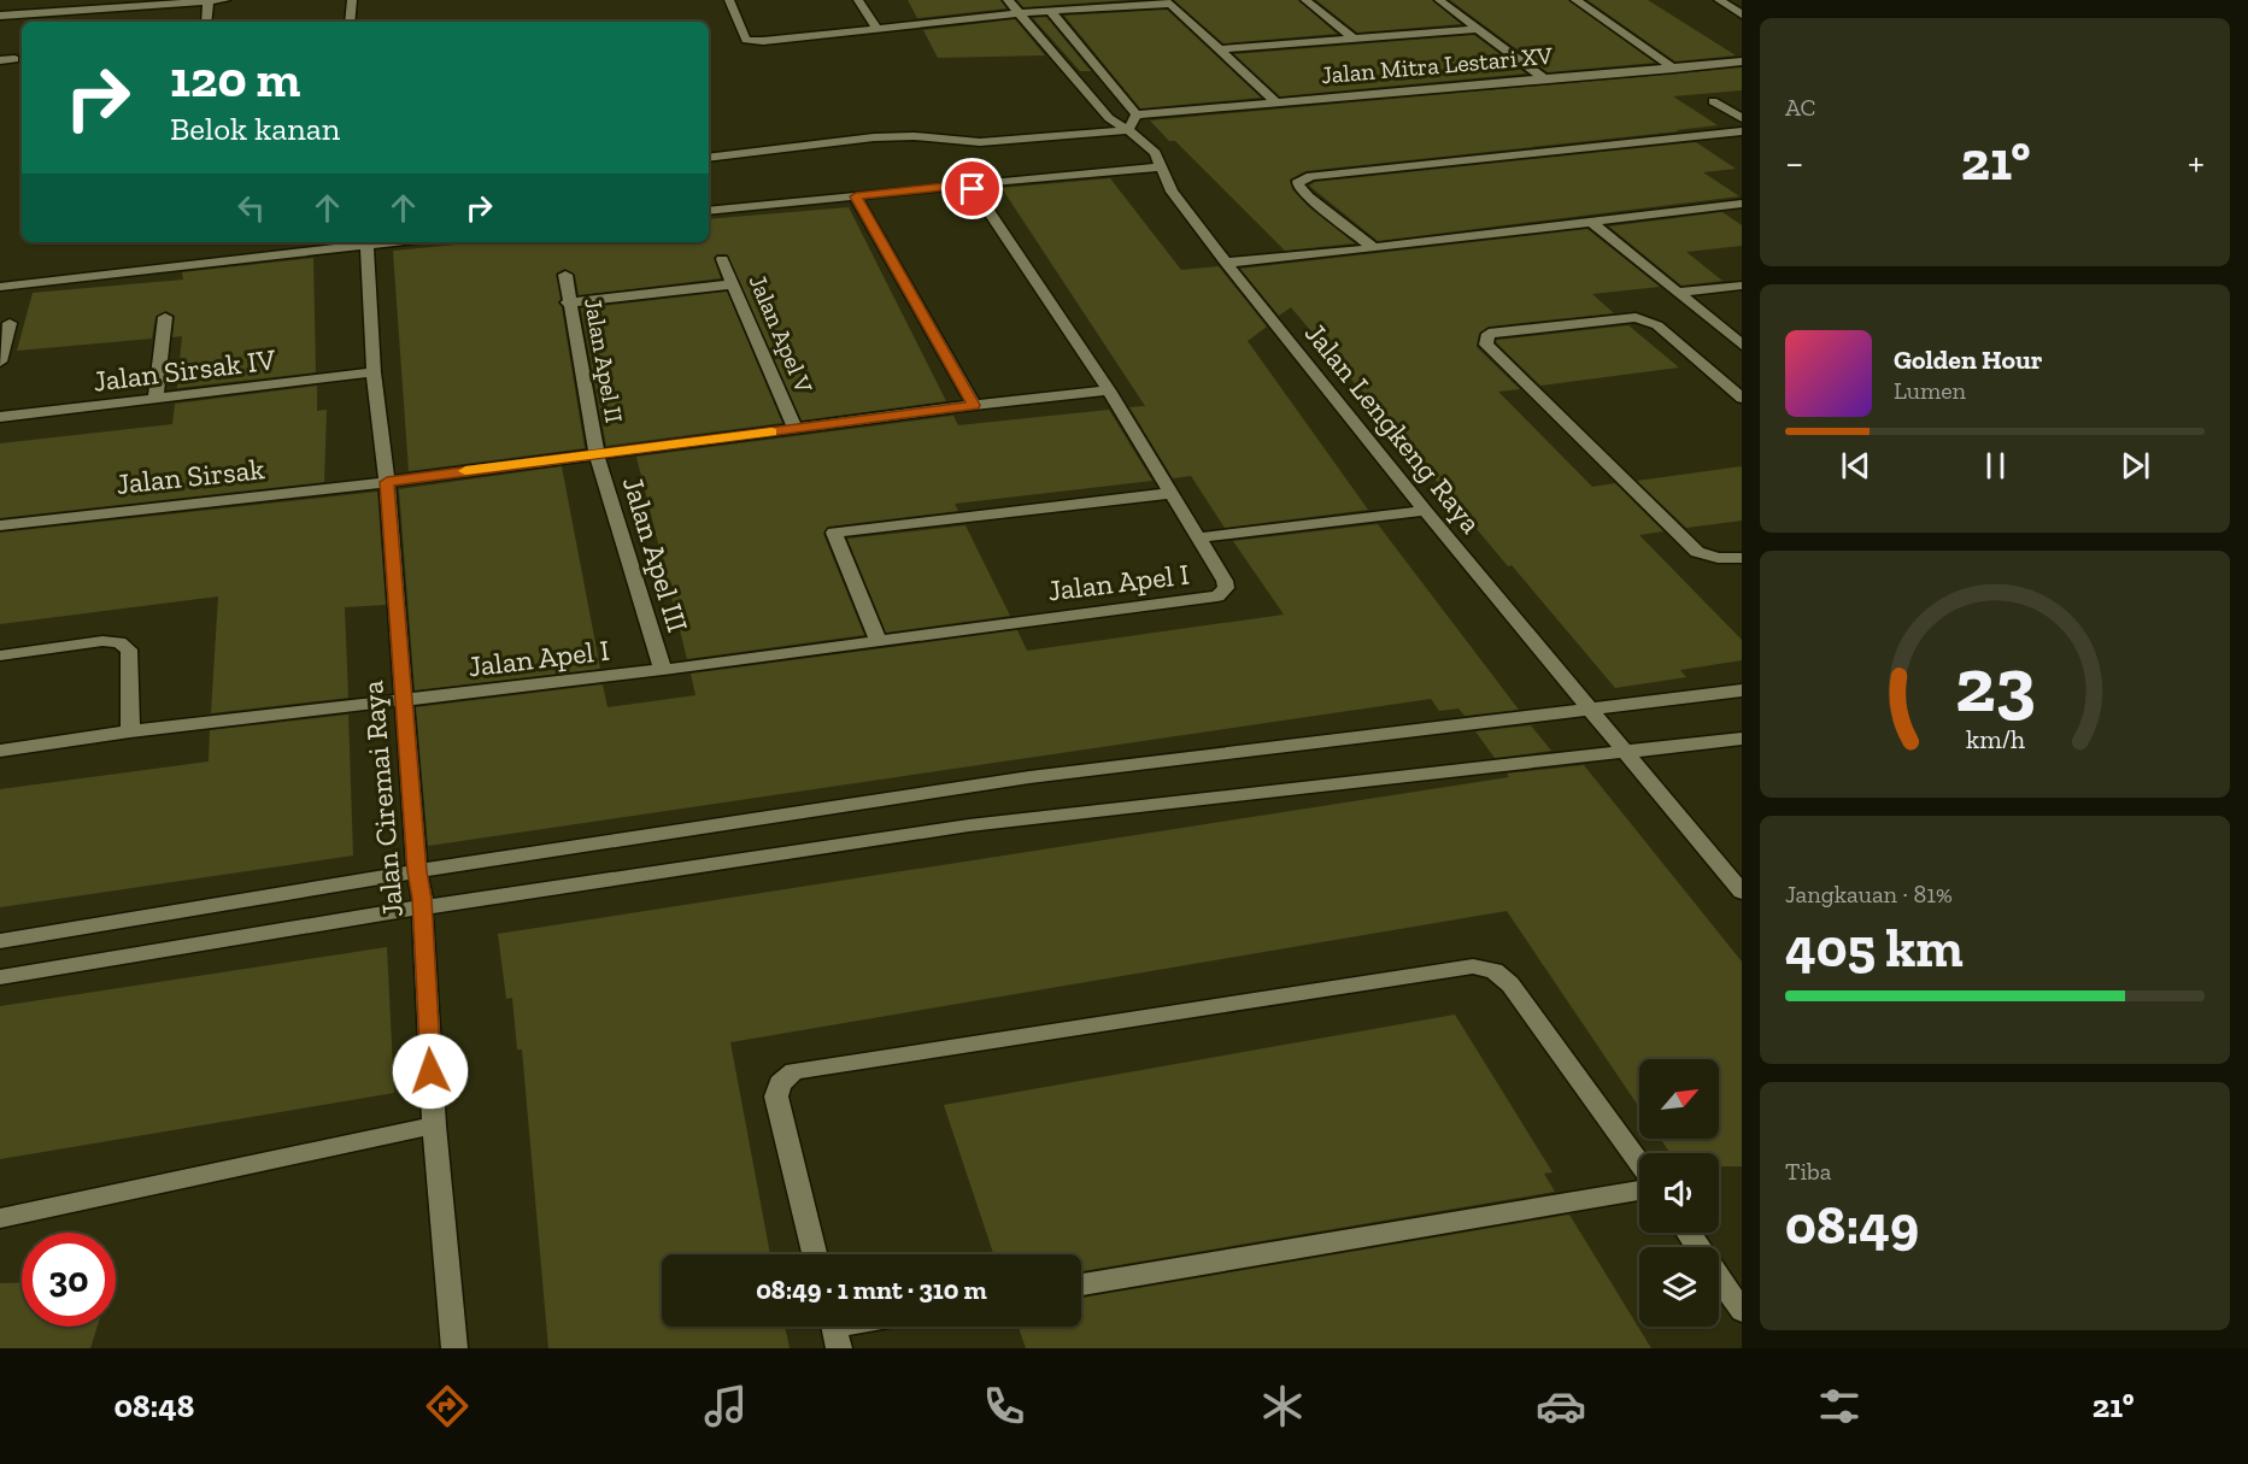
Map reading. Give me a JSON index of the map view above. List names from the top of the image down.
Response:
{
  "streets": {
    "street": [
      "Jalan Mitra Lestari XV",
      "Jalan Apel V",
      "Jalan Apel II",
      "Jalan Sirsak IV",
      "Jalan Lengkeng Raya",
      "Jalan Sirsak",
      "Jalan Apel III",
      "Jalan Apel I",
      "Jalan Ciremai Raya"
    ]
  },
  "crossings": [
    ["Jalan Apel V", "Jalan Sirsak"],
    ["Jalan Apel II", "Jalan Sirsak"],
    ["Jalan Apel II", "Jalan Apel III"],
    ["Jalan Sirsak IV", "Jalan Ciremai Raya"],
    ["Jalan Sirsak", "Jalan Apel III"],
    ["Jalan Sirsak", "Jalan Apel I"],
    ["Jalan Sirsak", "Jalan Ciremai Raya"],
    ["Jalan Apel III", "Jalan Apel I"],
    ["Jalan Apel I", "Jalan Ciremai Raya"]
  ],
  "north": "top right",
  "page": {
    "tile": [
      "AC",
      ["Jangkauan · 81%", "405 km"],
      ["Tiba", "08:49"]
    ],
    "turn": ["120 m", "Belok kanan"],
    "heat": ["−", "21°", "+"],
    "song": ["Golden Hour", "Lumen"],
    "limit": "30",
    "trip": "08:49 · 1 mnt · 310 m",
    "tabs": ["08:48", "21°"],
    "gauge": ["23", "km/h"]
  }
}
